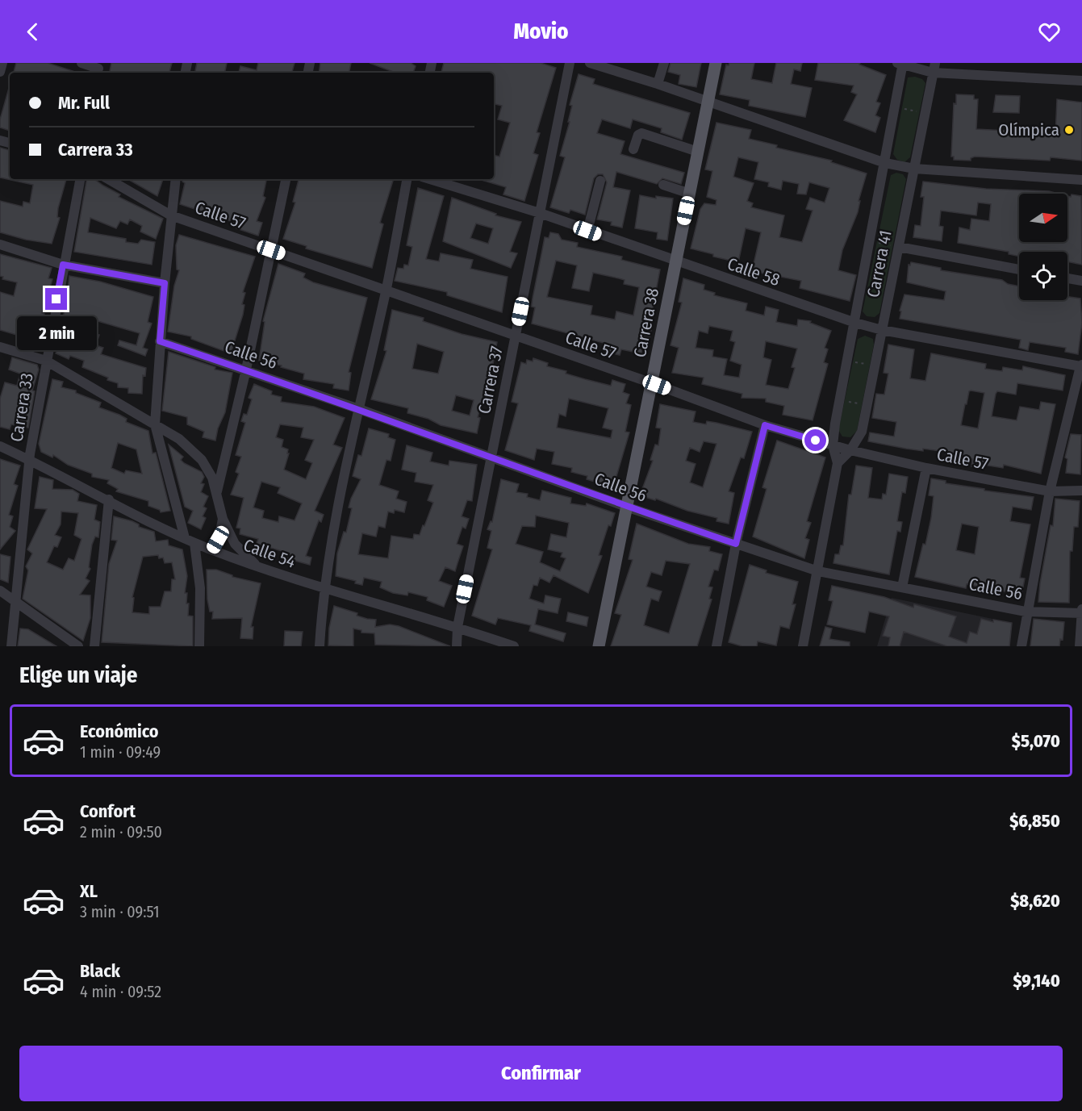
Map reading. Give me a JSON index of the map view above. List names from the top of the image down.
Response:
{
  "streets": {
    "main road": ["Carrera 38"],
    "street": [
      "Calle 57",
      "Carrera 41",
      "Calle 58",
      "Calle 56",
      "Carrera 37",
      "Carrera 33",
      "Calle 54"
    ]
  },
  "crossings": [
    ["Calle 57", "Carrera 41"],
    ["Calle 57", "Carrera 38"],
    ["Calle 57", "Carrera 37"],
    ["Carrera 41", "Calle 58"],
    ["Carrera 41", "Calle 56"],
    ["Calle 58", "Carrera 38"],
    ["Calle 58", "Carrera 37"],
    ["Carrera 38", "Calle 56"],
    ["Calle 56", "Carrera 37"],
    ["Carrera 37", "Calle 54"],
    ["Carrera 33", "Calle 54"]
  ],
  "places": ["Olímpica"],
  "north": "right",
  "page": {
    "header": "Movio",
    "banner": ["Mr. Full", "Carrera 33"],
    "bubble": "2 min",
    "heading": "Elige un viaje",
    "list": [
      {
        "name": "Económico",
        "note": "1 min · 09:49",
        "value": "$5,070"
      },
      {
        "name": "Confort",
        "note": "2 min · 09:50",
        "value": "$6,850"
      },
      {
        "name": "XL",
        "note": "3 min · 09:51",
        "value": "$8,620"
      },
      {
        "name": "Black",
        "note": "4 min · 09:52",
        "value": "$9,140"
      }
    ],
    "buttons": "Confirmar"
  }
}
